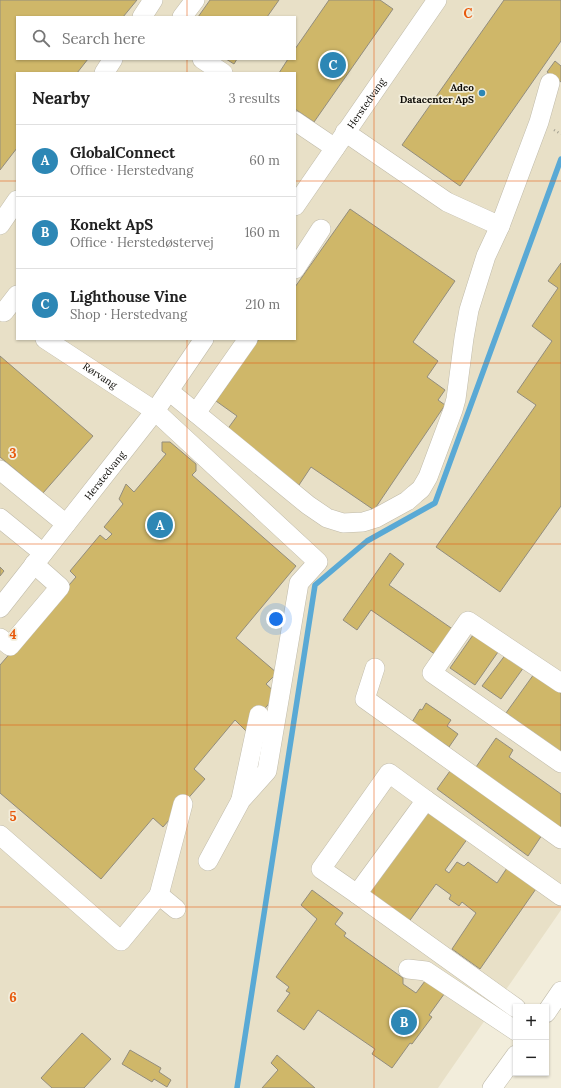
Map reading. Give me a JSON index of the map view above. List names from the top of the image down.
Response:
{
  "streets": {
    "street": ["Herstedvang", "Rørvang"]
  },
  "crossings": [
    ["Herstedvang", "Rørvang"]
  ],
  "places": ["Adeo Datacenter ApS"],
  "page": {
    "search": "Search here",
    "pins": ["C", "A", "B"],
    "heading": ["Nearby", "3 results"],
    "list": [
      {
        "mark": "A",
        "name": "GlobalConnect",
        "note": "Office · Herstedvang",
        "value": "60 m"
      },
      {
        "mark": "B",
        "name": "Konekt ApS",
        "note": "Office · Herstedøstervej",
        "value": "160 m"
      },
      {
        "mark": "C",
        "name": "Lighthouse Vine",
        "note": "Shop · Herstedvang",
        "value": "210 m"
      }
    ],
    "map_buttons": ["+", "−"]
  },
  "grid": {
    "columns": ["C"],
    "rows": [
      "3",
      "4",
      "5",
      "6"
    ]
  }
}
